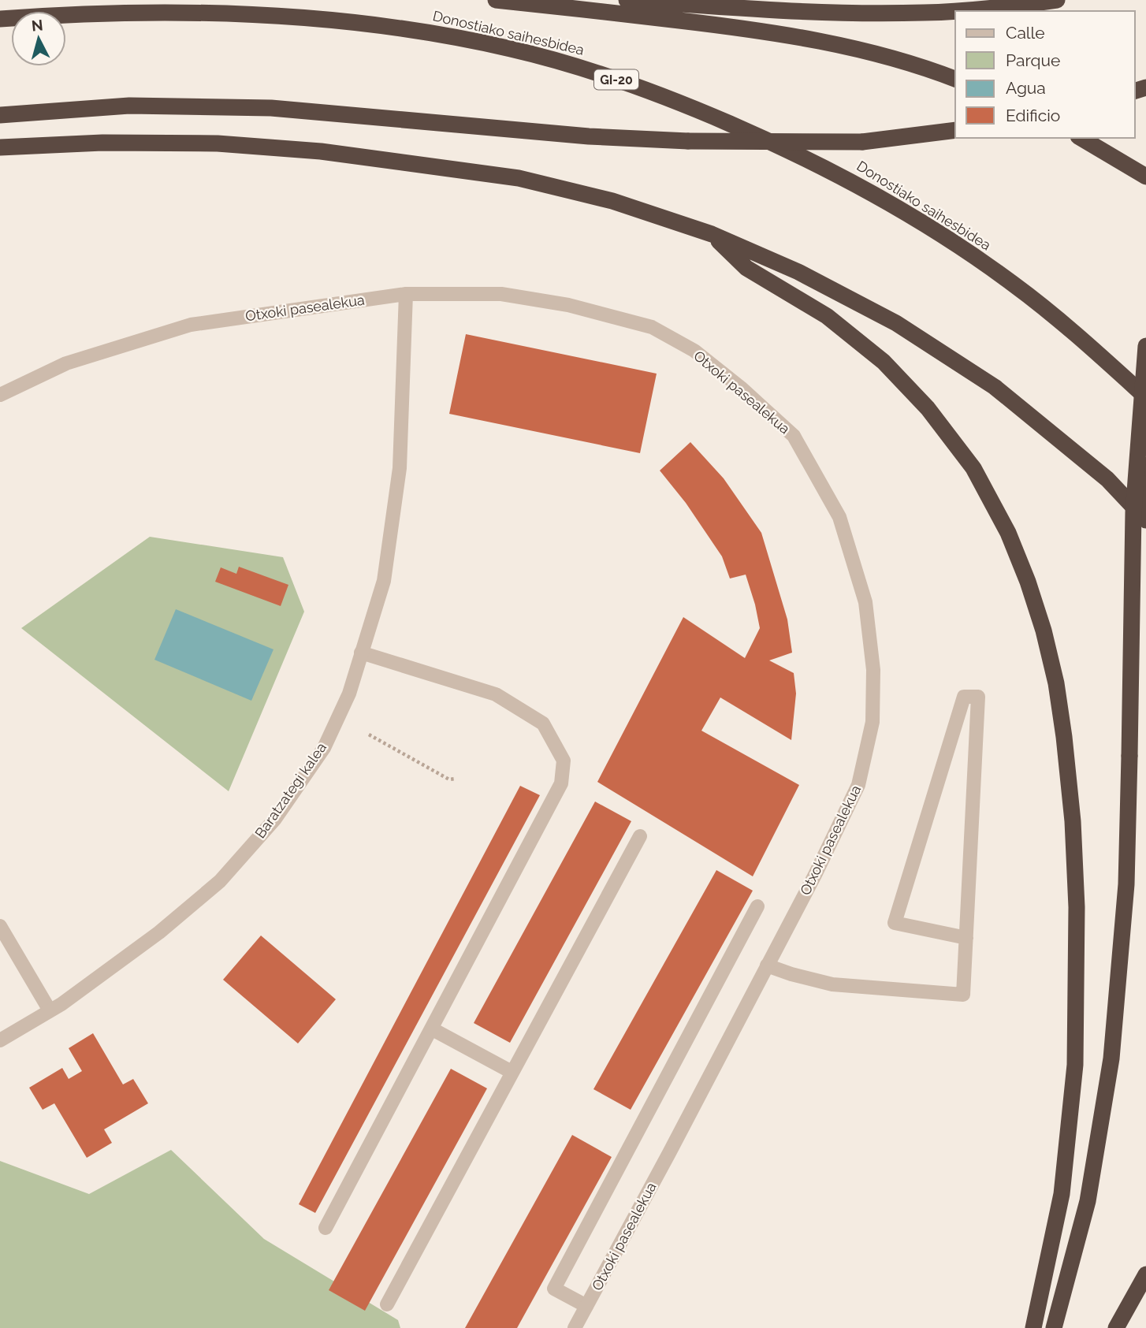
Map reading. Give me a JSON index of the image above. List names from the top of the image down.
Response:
{
  "streets": {
    "highway": ["Donostiako saihesbidea", "GI-20"],
    "street": ["Otxoki pasealekua", "Baratzategi kalea"]
  },
  "crossings": [
    ["Otxoki pasealekua", "Baratzategi kalea"]
  ],
  "legend": [
    "Calle",
    "Parque",
    "Agua",
    "Edificio"
  ],
  "north": "top"
}
